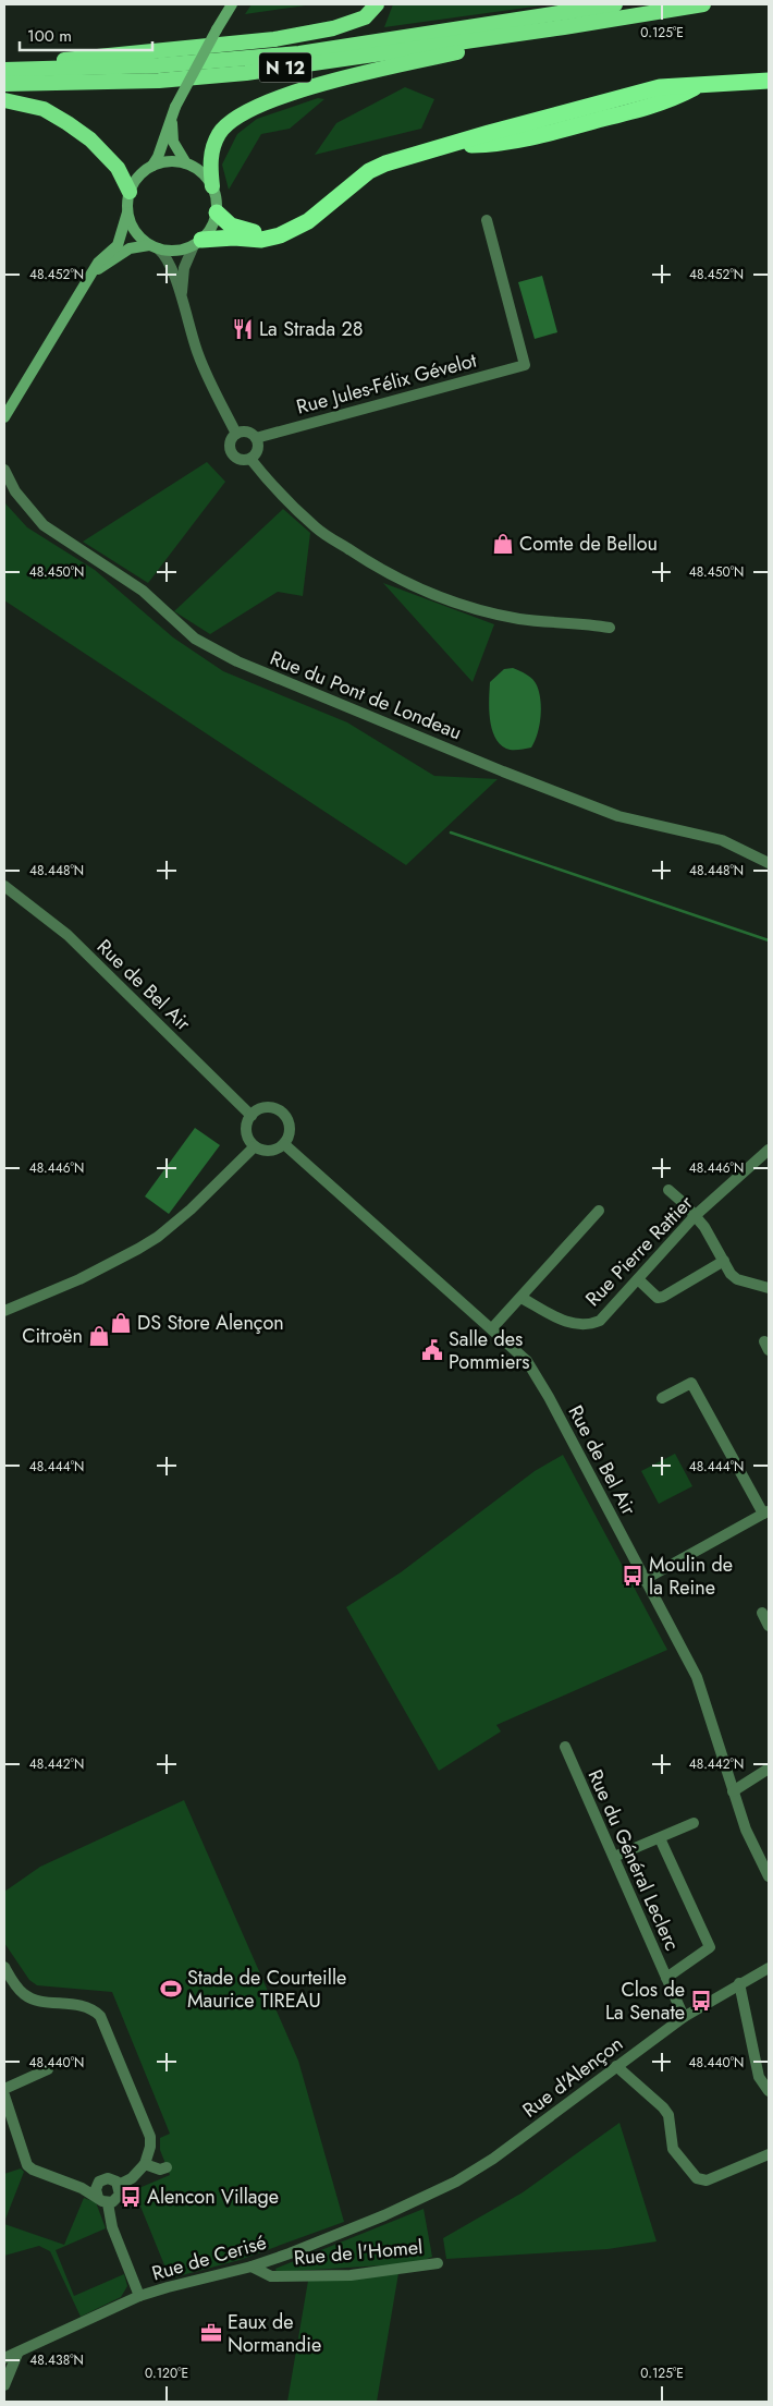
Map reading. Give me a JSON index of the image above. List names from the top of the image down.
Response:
{
  "streets": {
    "highway": ["N 12"],
    "street": [
      "Rue Jules-Félix Gévelot",
      "Rue du Pont de Londeau",
      "Rue de Bel Air",
      "Rue Pierre Rattier",
      "Rue du Général Leclerc",
      "Rue d'Alençon",
      "Rue de l'Homel",
      "Rue de Cerisé"
    ]
  },
  "crossings": [
    ["Rue du Général Leclerc", "Rue d'Alençon"],
    ["Rue d'Alençon", "Rue de Cerisé"],
    ["Rue de l'Homel", "Rue de Cerisé"]
  ],
  "places": {
    "restaurant": ["La Strada 28"],
    "shop": ["Comte de Bellou", "DS Store Alençon", "Citroën"],
    "public building": ["Salle des Pommiers"],
    "bus stop": ["Moulin de la Reine", "Clos de La Senate", "Alencon Village"],
    "sports": ["Stade de Courteille Maurice TIREAU"],
    "office": ["Eaux de Normandie"]
  },
  "scale_bar": "100 m",
  "coordinates": [
    "0.125°E",
    "48.452°N",
    "48.450°N",
    "48.448°N",
    "48.446°N",
    "48.444°N",
    "48.442°N",
    "48.440°N",
    "48.438°N",
    "0.120°E"
  ]
}
